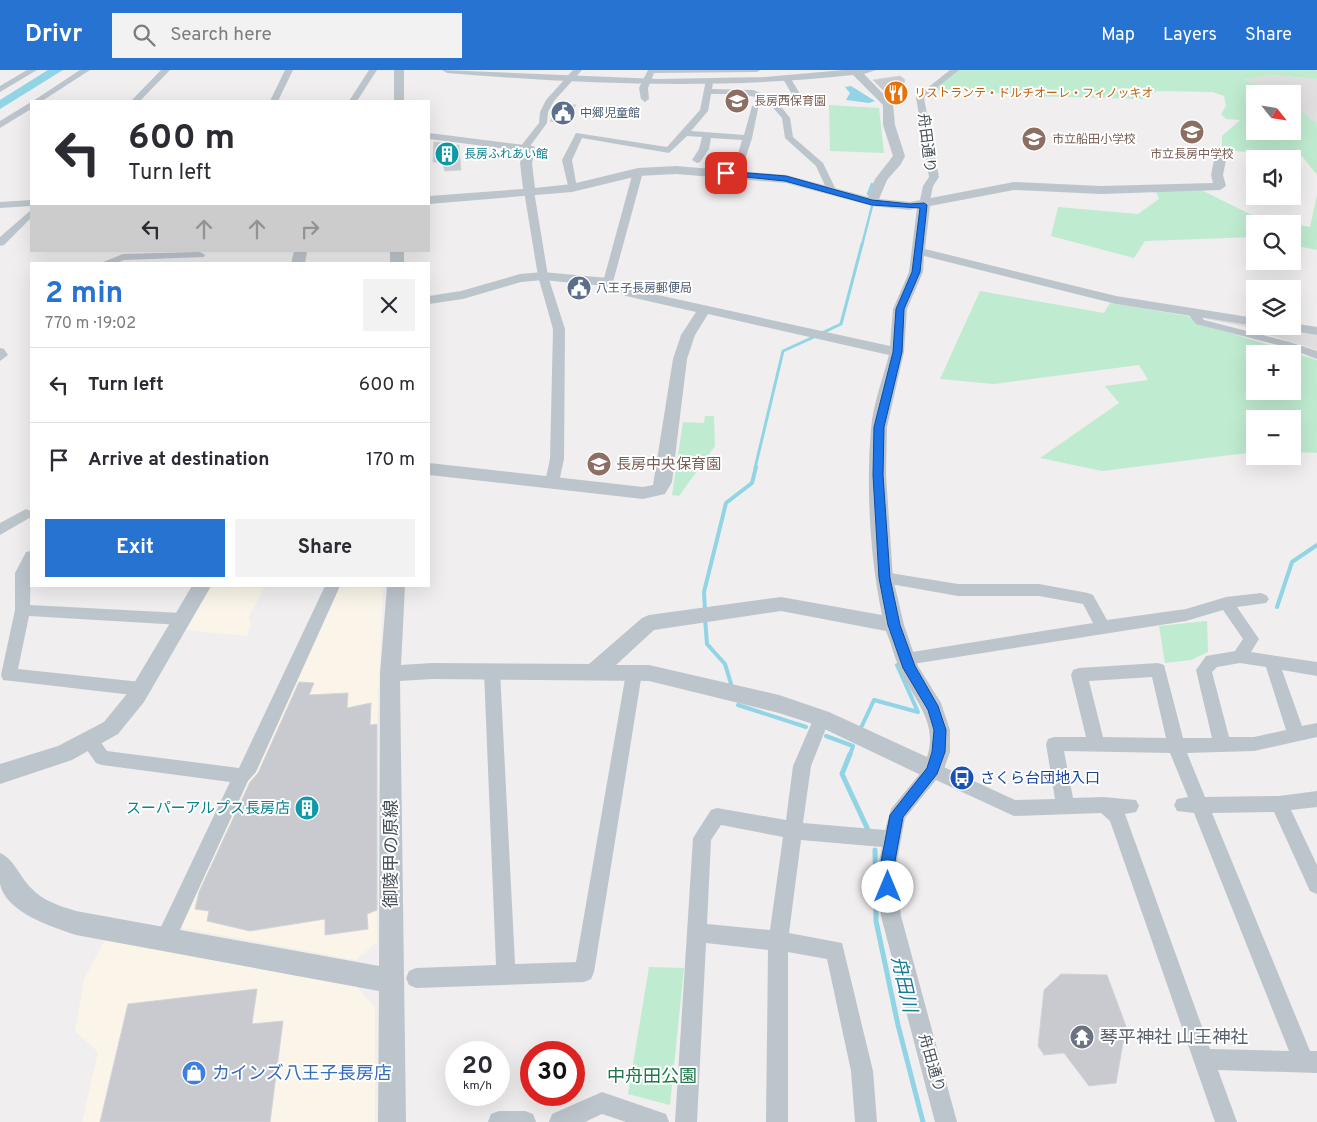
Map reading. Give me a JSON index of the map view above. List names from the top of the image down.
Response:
{
  "streets": {
    "street": ["舟田通り", "御陵甲の原線"]
  },
  "water": ["舟田川"],
  "parks": ["中舟田公園"],
  "places": {
    "restaurant": ["リストランテ・ドルチオーレ・フィノッキオ"],
    "school or university": [
      "長房西保育園",
      "市立長房中学校",
      "市立船田小学校",
      "長房中央保育園"
    ],
    "public building": ["中郷児童館", "八王子長房郵便局"],
    "building": ["長房ふれあい館", "スーパーアルプス長房店"],
    "bus stop": ["さくら台団地入口"],
    "temple": ["琴平神社 山王神社"],
    "shop": ["カインズ八王子長房店"]
  },
  "north": "bottom right",
  "page": {
    "header": "Drivr",
    "search": "Search here",
    "nav": ["Map", "Layers", "Share"],
    "map_buttons": ["+", "−"],
    "turn": ["600 m", "Turn left"],
    "heading": ["2 min", "770 m · 19:02"],
    "list": [
      {
        "name": "Turn left",
        "value": "600 m"
      },
      {
        "name": "Arrive at destination",
        "value": "170 m"
      }
    ],
    "buttons": ["Exit", "Share"],
    "speed": "20 km/h",
    "limit": "30"
  }
}
